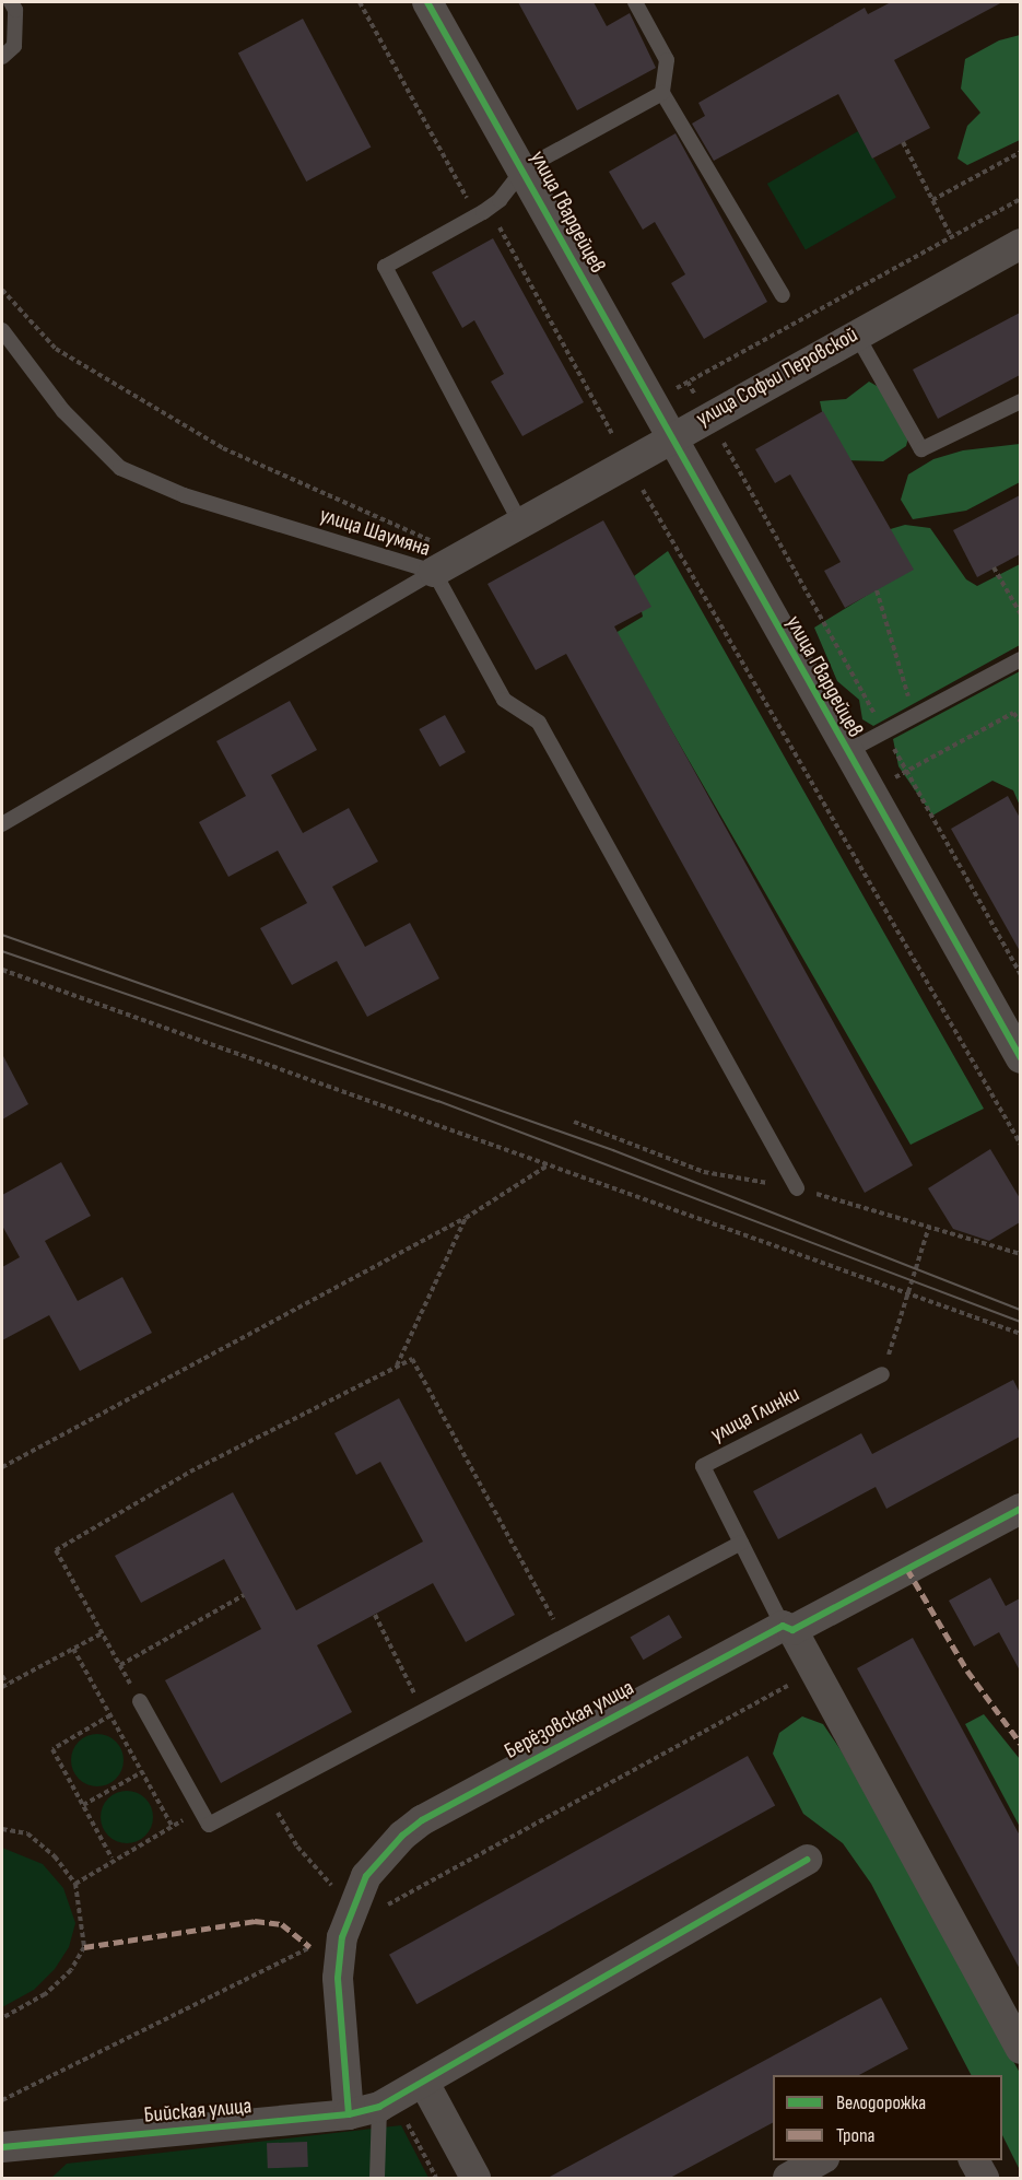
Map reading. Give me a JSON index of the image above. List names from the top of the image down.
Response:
{
  "streets": {
    "street": [
      "улица Гвардейцев",
      "улица Софьи Перовской",
      "Берёзовская улица",
      "Бийская улица"
    ],
    "lane": ["улица Шаумяна", "улица Глинки"]
  },
  "crossings": [
    ["улица Гвардейцев", "улица Софьи Перовской"],
    ["улица Софьи Перовской", "улица Шаумяна"],
    ["улица Глинки", "Берёзовская улица"],
    ["Берёзовская улица", "Бийская улица"]
  ],
  "legend": ["Велодорожка", "Тропа"]
}
